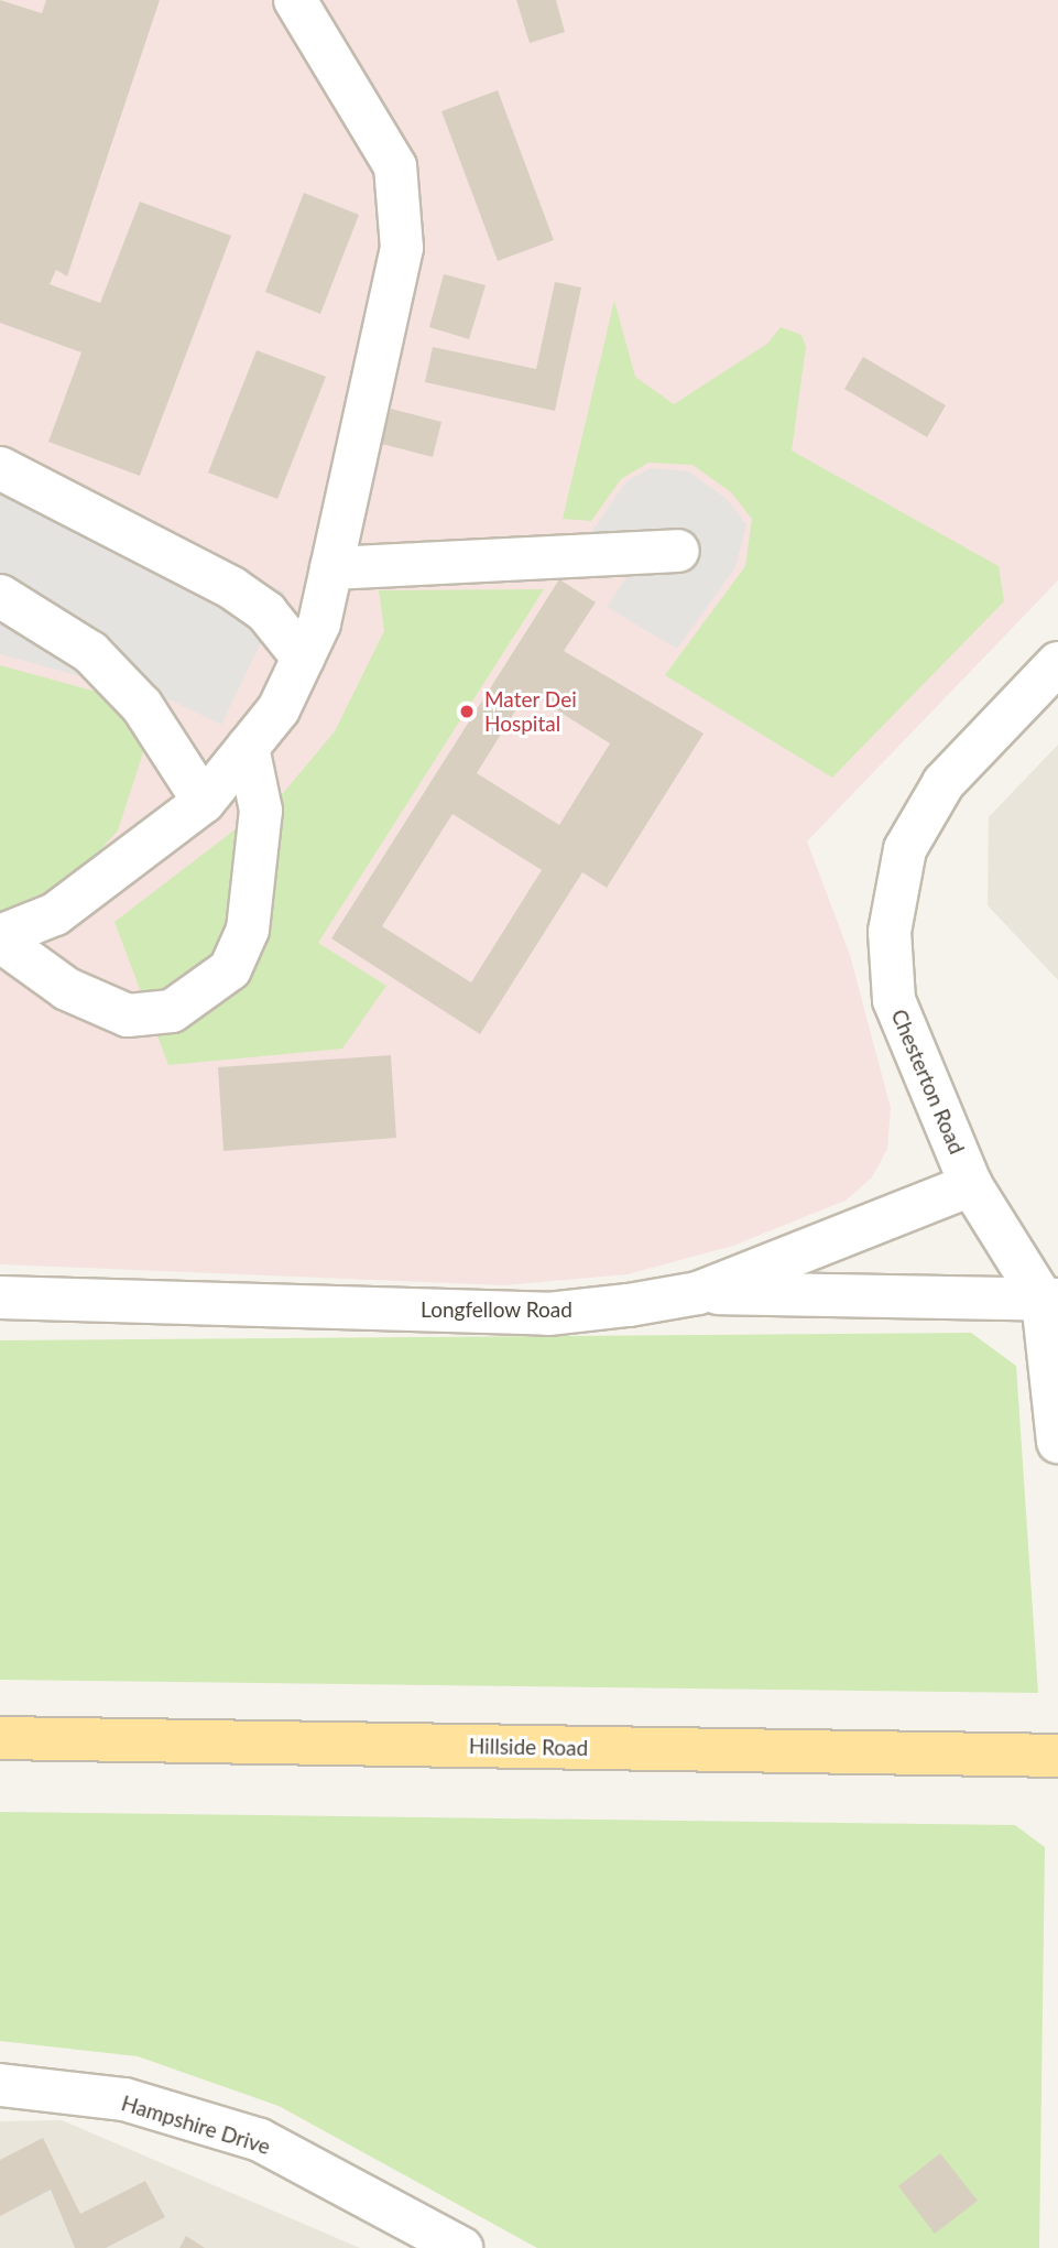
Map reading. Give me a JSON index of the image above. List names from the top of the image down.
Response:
{
  "streets": {
    "main road": ["Hillside Road"],
    "street": ["Chesterton Road", "Longfellow Road", "Hampshire Drive"]
  },
  "crossings": [
    ["Chesterton Road", "Longfellow Road"]
  ],
  "places": ["Mater Dei Hospital"]
}
